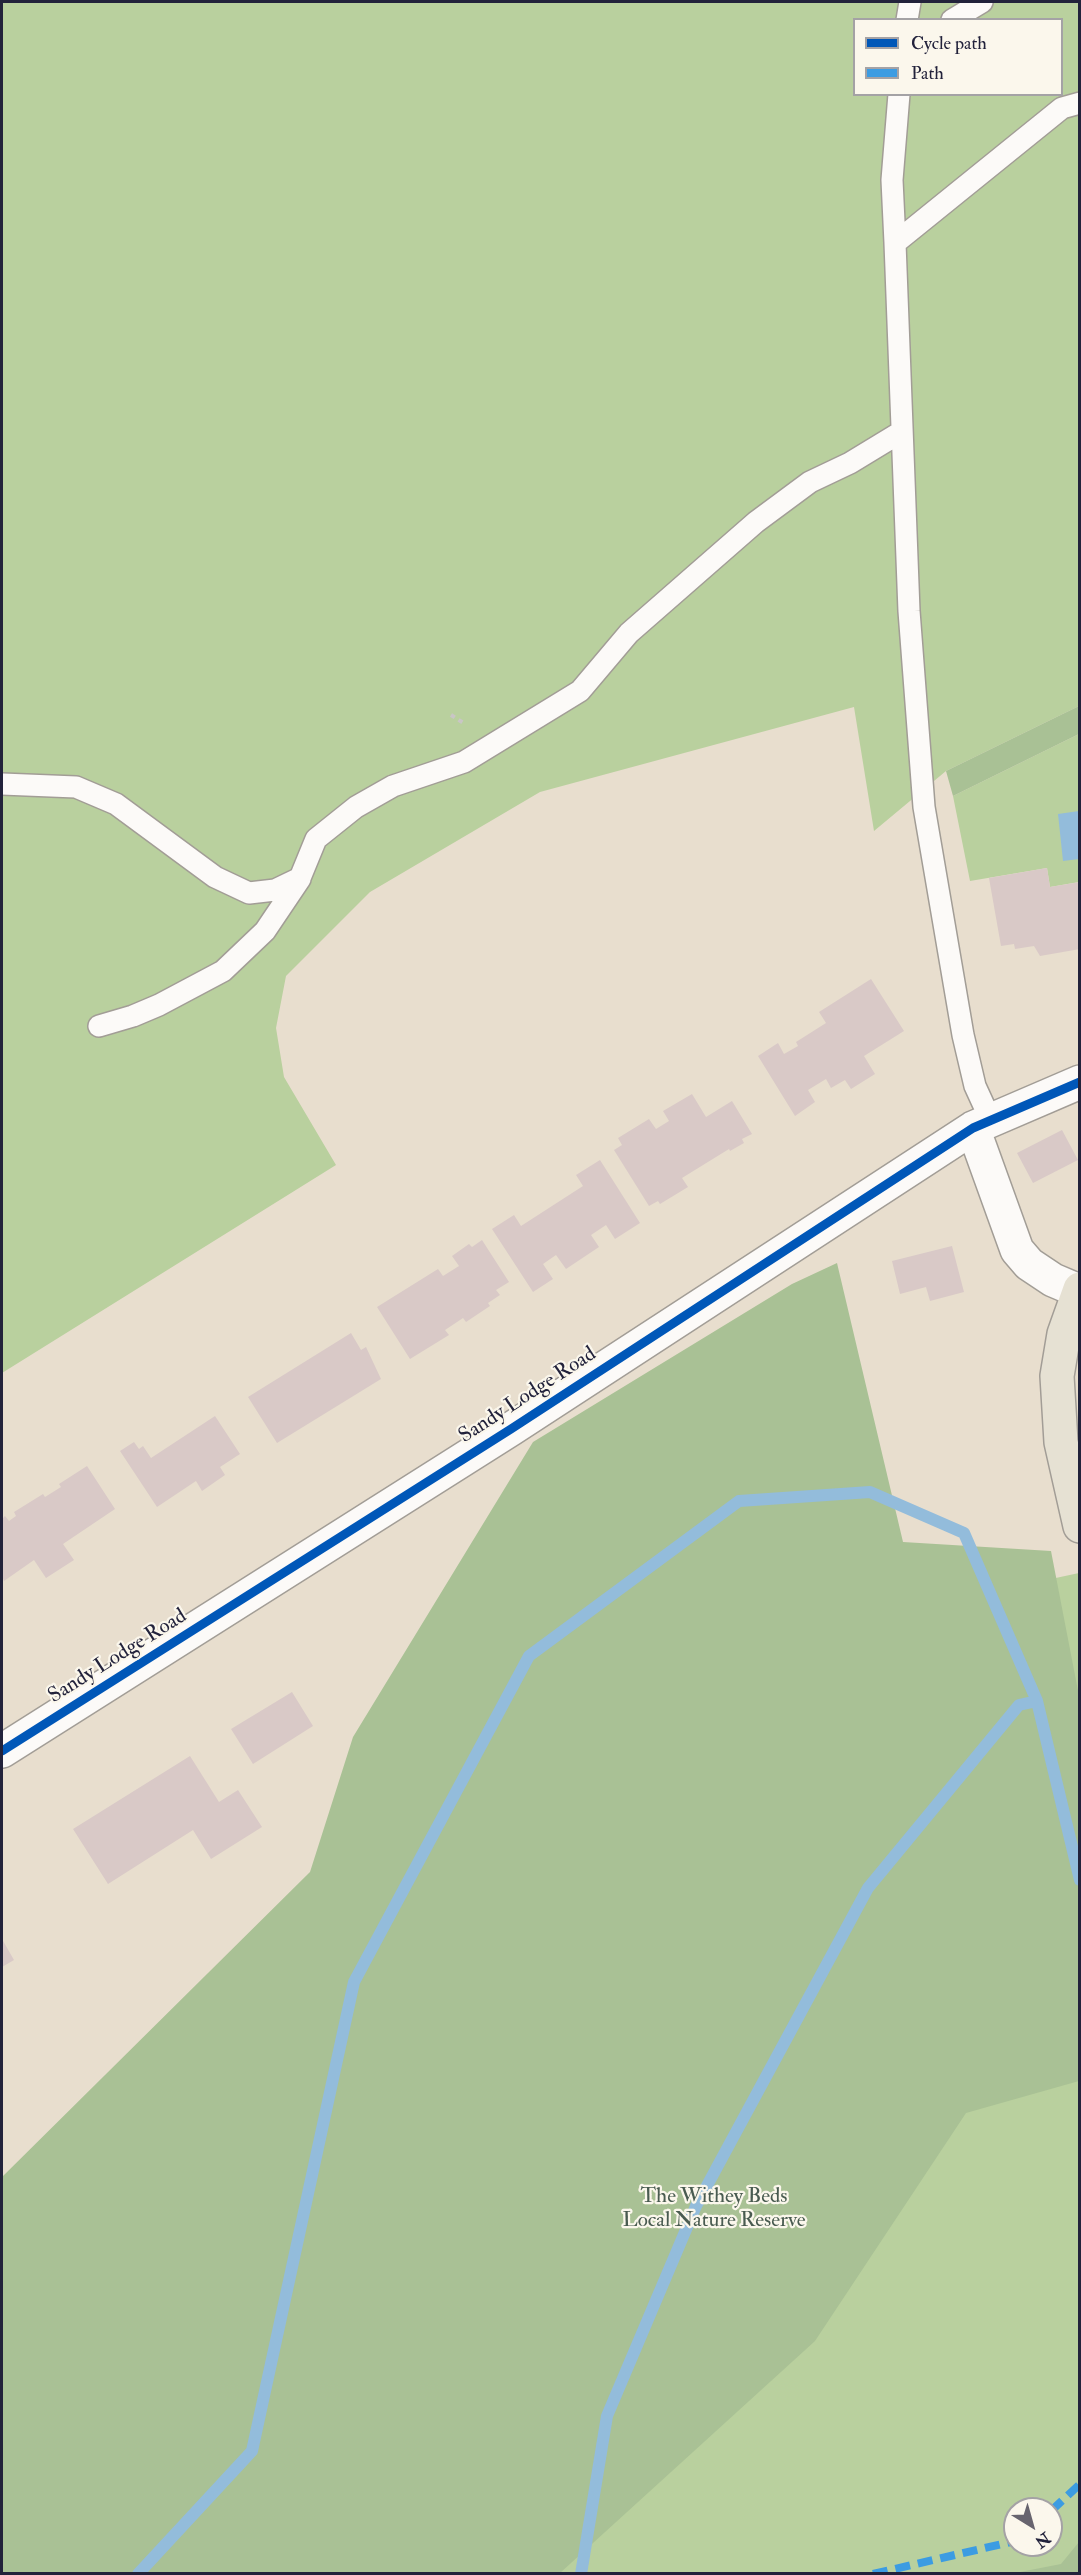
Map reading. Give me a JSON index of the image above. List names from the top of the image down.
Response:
{
  "streets": {
    "street": ["Sandy Lodge Road"]
  },
  "parks": ["The Withey Beds Local Nature Reserve"],
  "legend": ["Cycle path", "Path"],
  "north": "bottom right"
}
